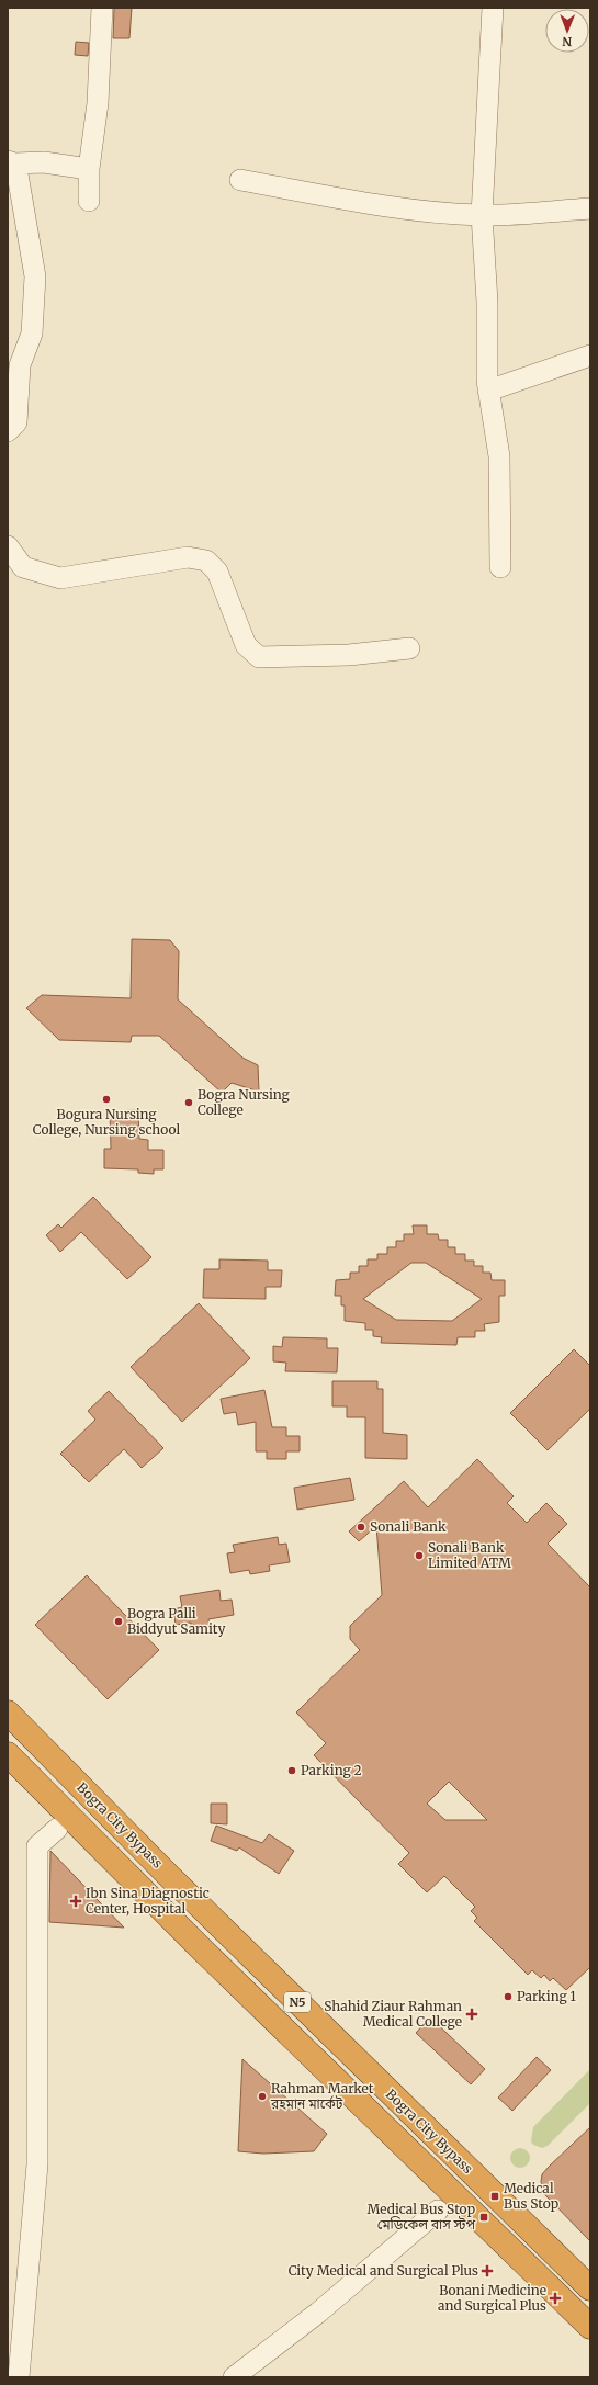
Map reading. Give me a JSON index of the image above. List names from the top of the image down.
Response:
{
  "streets": {
    "highway": ["Bogra City Bypass", "N5"]
  },
  "places": {
    "other": [
      "Bogura Nursing College, Nursing school",
      "Bogra Nursing College",
      "Sonali Bank",
      "Sonali Bank Limited ATM",
      "Bogra Palli Biddyut Samity",
      "Parking 2",
      "Parking 1",
      "Rahman Market রহমান মার্কেট"
    ],
    "health": [
      "Ibn Sina Diagnostic Center, Hospital",
      "Shahid Ziaur Rahman Medical College",
      "City Medical and Surgical Plus",
      "Bonani Medicine and Surgical Plus"
    ],
    "transit": ["Medical Bus Stop", "Medical Bus Stop মেডিকেল বাস স্টপ"]
  },
  "north": "bottom"
}
